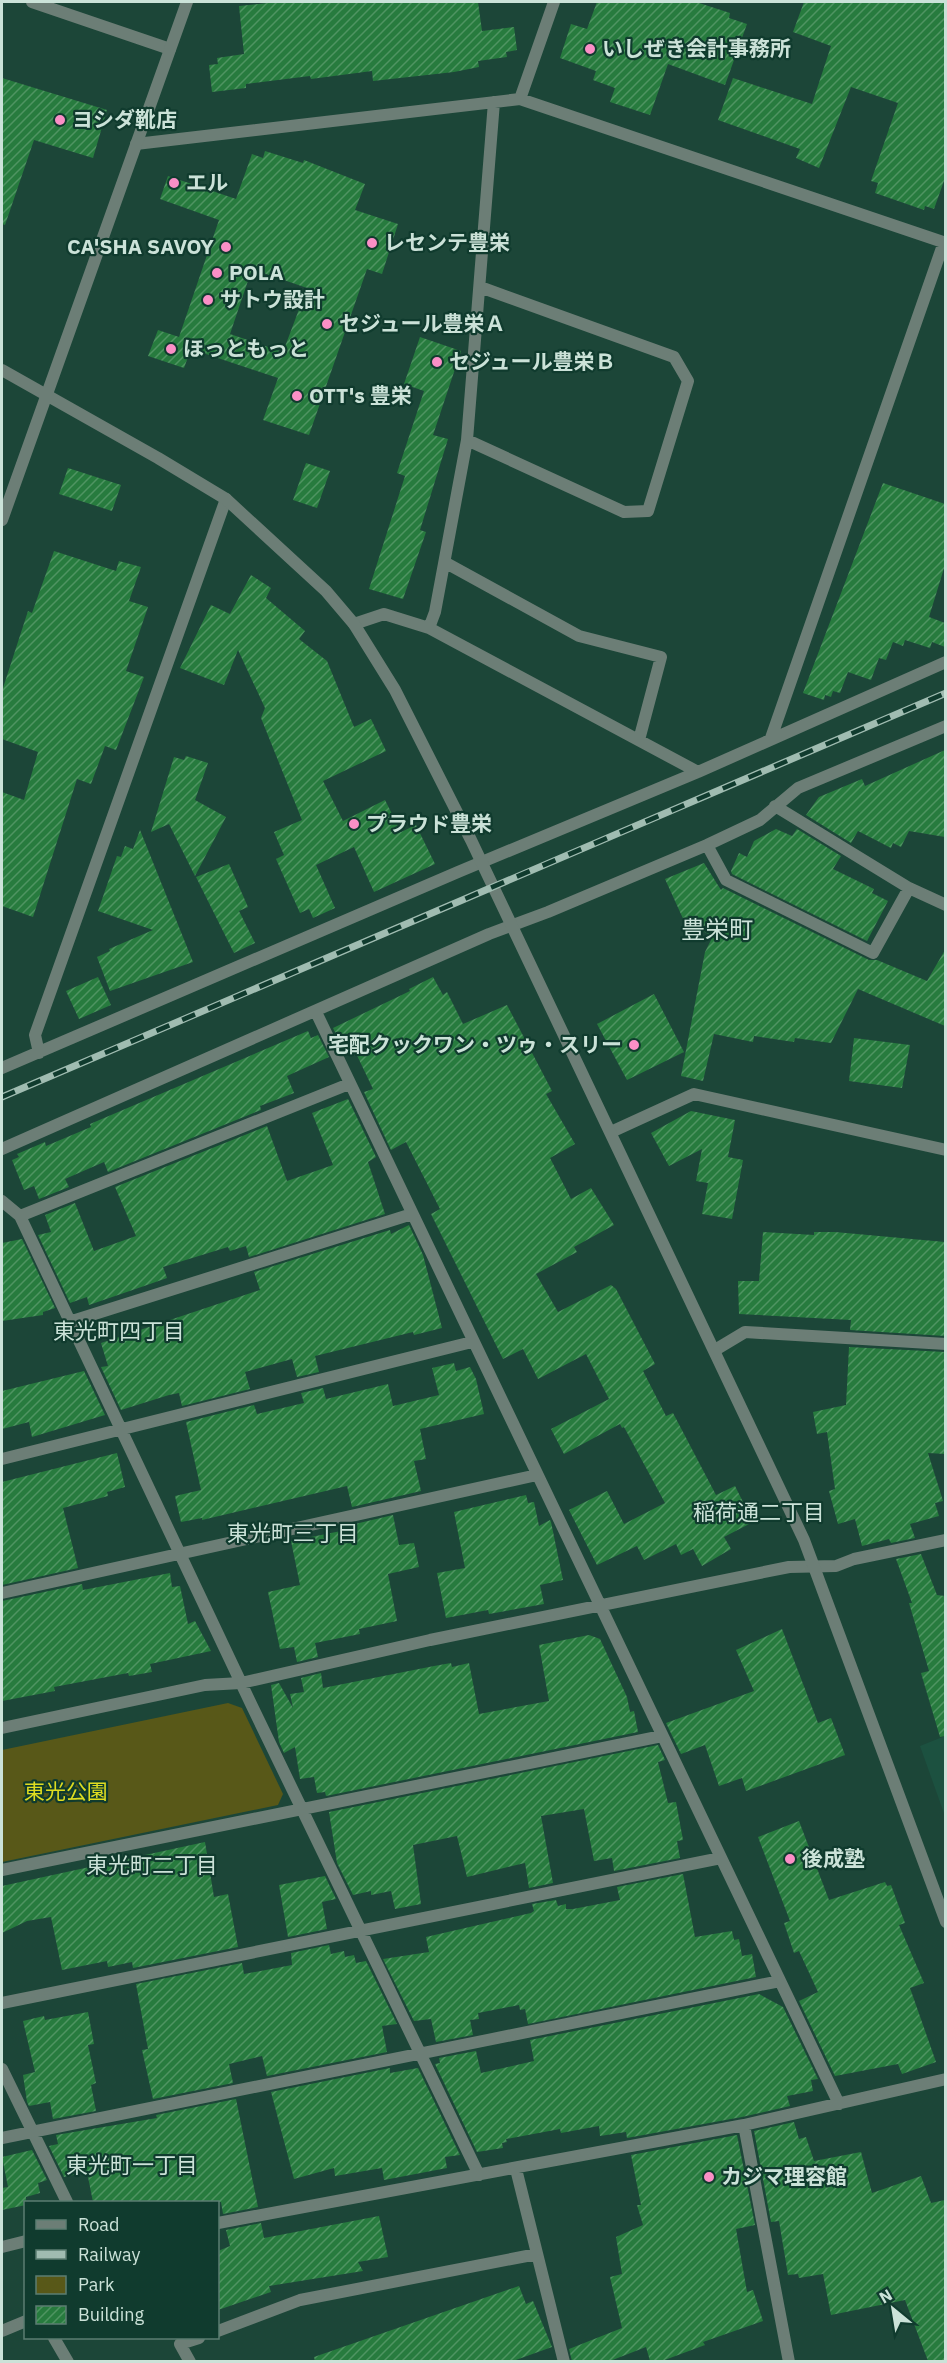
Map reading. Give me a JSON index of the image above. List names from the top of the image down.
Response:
{
  "districts": [
    "豊栄町",
    "東光町四丁目",
    "稲荷通二丁目",
    "東光町三丁目",
    "東光町二丁目",
    "東光町一丁目"
  ],
  "parks": ["東光公園"],
  "places": [
    "いしぜき会計事務所",
    "ヨシダ靴店",
    "エル",
    "レセンテ豊栄",
    "CA'SHA SAVOY",
    "POLA",
    "サトウ設計",
    "セジュール豊栄Ａ",
    "ほっともっと",
    "セジュール豊栄Ｂ",
    "OTT's 豊栄",
    "プラウド豊栄",
    "宅配クックワン・ツゥ・スリー",
    "後成塾",
    "カジマ理容館"
  ],
  "legend": [
    "Road",
    "Railway",
    "Park",
    "Building"
  ],
  "north": "top left"
}
